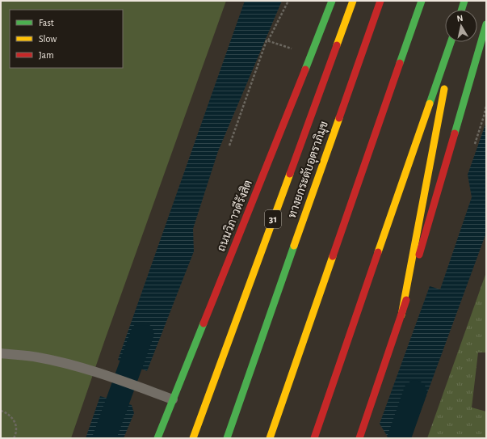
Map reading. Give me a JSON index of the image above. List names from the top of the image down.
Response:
{
  "streets": {
    "main road": ["ทางยกระดับอุตราภิมุข", "ถนนวิภาวดีรังสิต", "31"]
  },
  "legend": ["Fast", "Slow", "Jam"],
  "north": "top"
}
